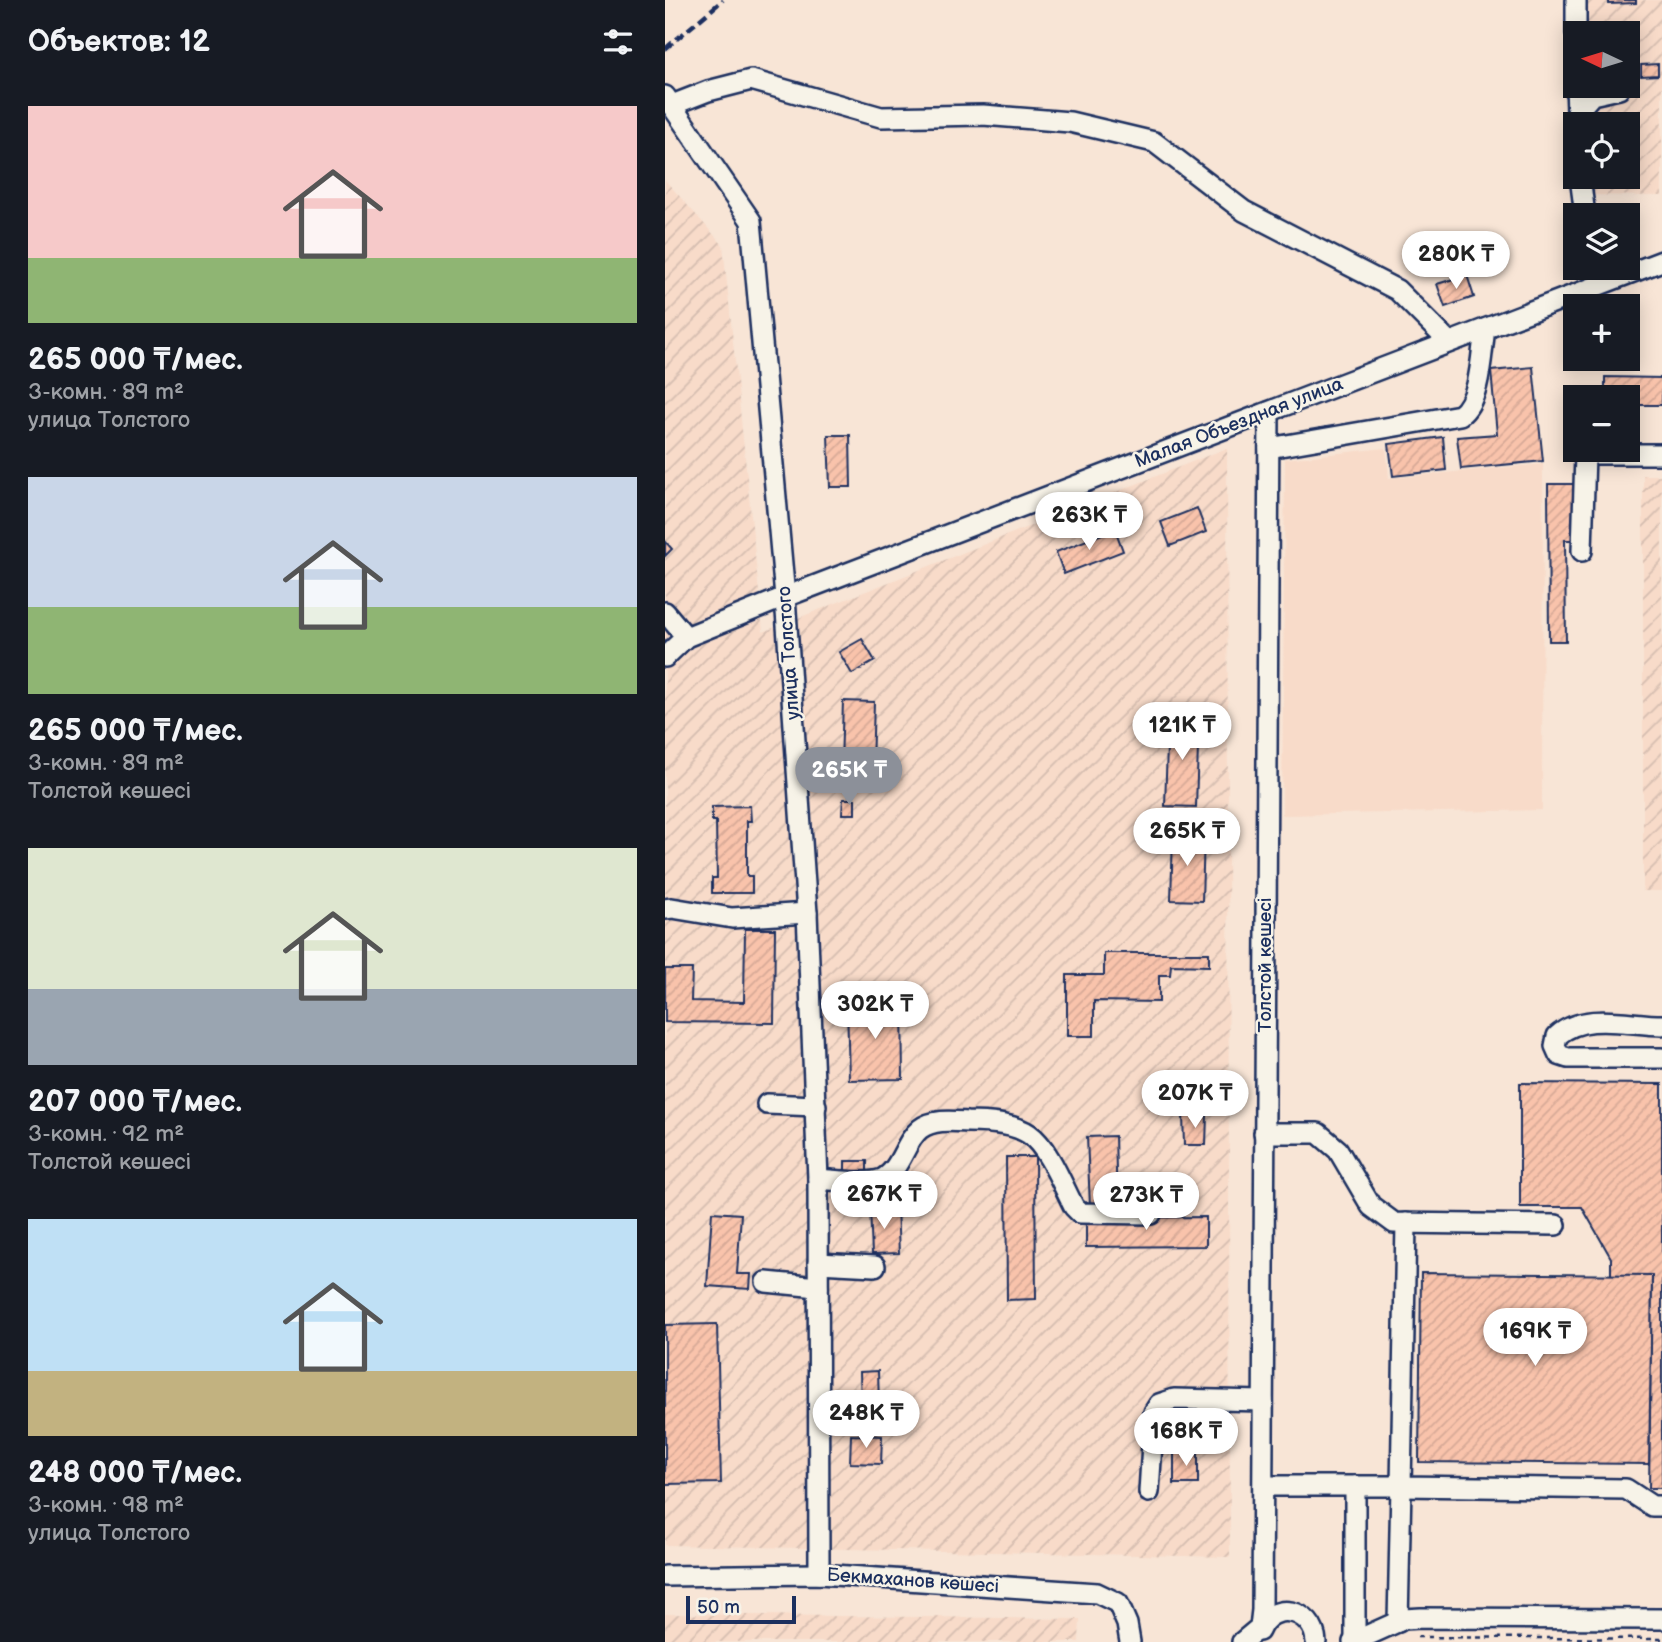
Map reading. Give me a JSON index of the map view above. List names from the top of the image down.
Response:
{
  "streets": {
    "street": [
      "Малая Объездная улица",
      "улица Толстого",
      "Толстой көшесі",
      "Бекмаханов көшесі"
    ]
  },
  "crossings": [
    ["Малая Объездная улица", "улица Толстого"],
    ["Малая Объездная улица", "Толстой көшесі"],
    ["улица Толстого", "Бекмаханов көшесі"]
  ],
  "scale_bar": "50 m",
  "north": "left",
  "page": {
    "heading": "Объектов: 12",
    "map_buttons": ["+", "−"],
    "list": [
      {
        "name": "265 000 ₸/мес.",
        "note": "3-комн. · 89 m² · улица Толстого"
      },
      {
        "name": "265 000 ₸/мес.",
        "note": "3-комн. · 89 m² · Толстой көшесі"
      },
      {
        "name": "207 000 ₸/мес.",
        "note": "3-комн. · 92 m² · Толстой көшесі"
      },
      {
        "name": "248 000 ₸/мес.",
        "note": "3-комн. · 98 m² · улица Толстого"
      }
    ],
    "price": [
      "280K ₸",
      "263K ₸",
      "121K ₸",
      "265K ₸",
      "265K ₸",
      "302K ₸",
      "207K ₸",
      "267K ₸",
      "273K ₸",
      "169K ₸",
      "248K ₸",
      "168K ₸"
    ],
    "scale": "50 m"
  }
}
